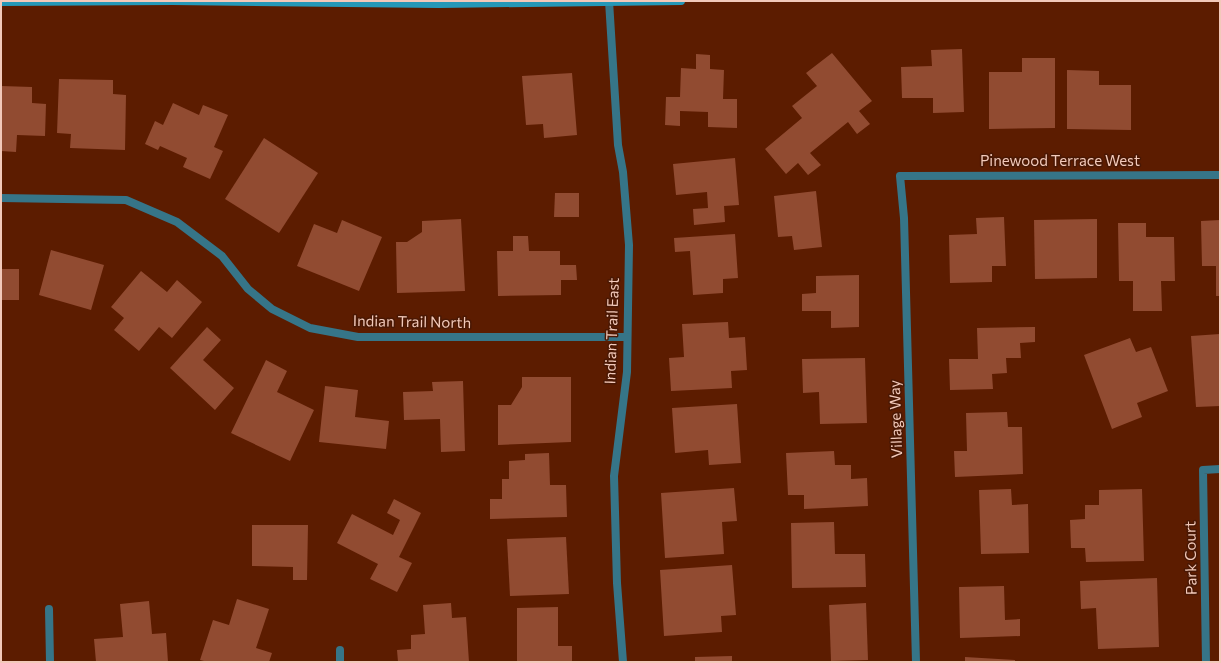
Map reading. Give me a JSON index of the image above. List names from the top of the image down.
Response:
{
  "streets": {
    "street": [
      "Pinewood Terrace West",
      "Indian Trail North",
      "Indian Trail East",
      "Village Way",
      "Park Court"
    ]
  },
  "crossings": [
    ["Pinewood Terrace West", "Village Way"],
    ["Indian Trail North", "Indian Trail East"]
  ]
}
